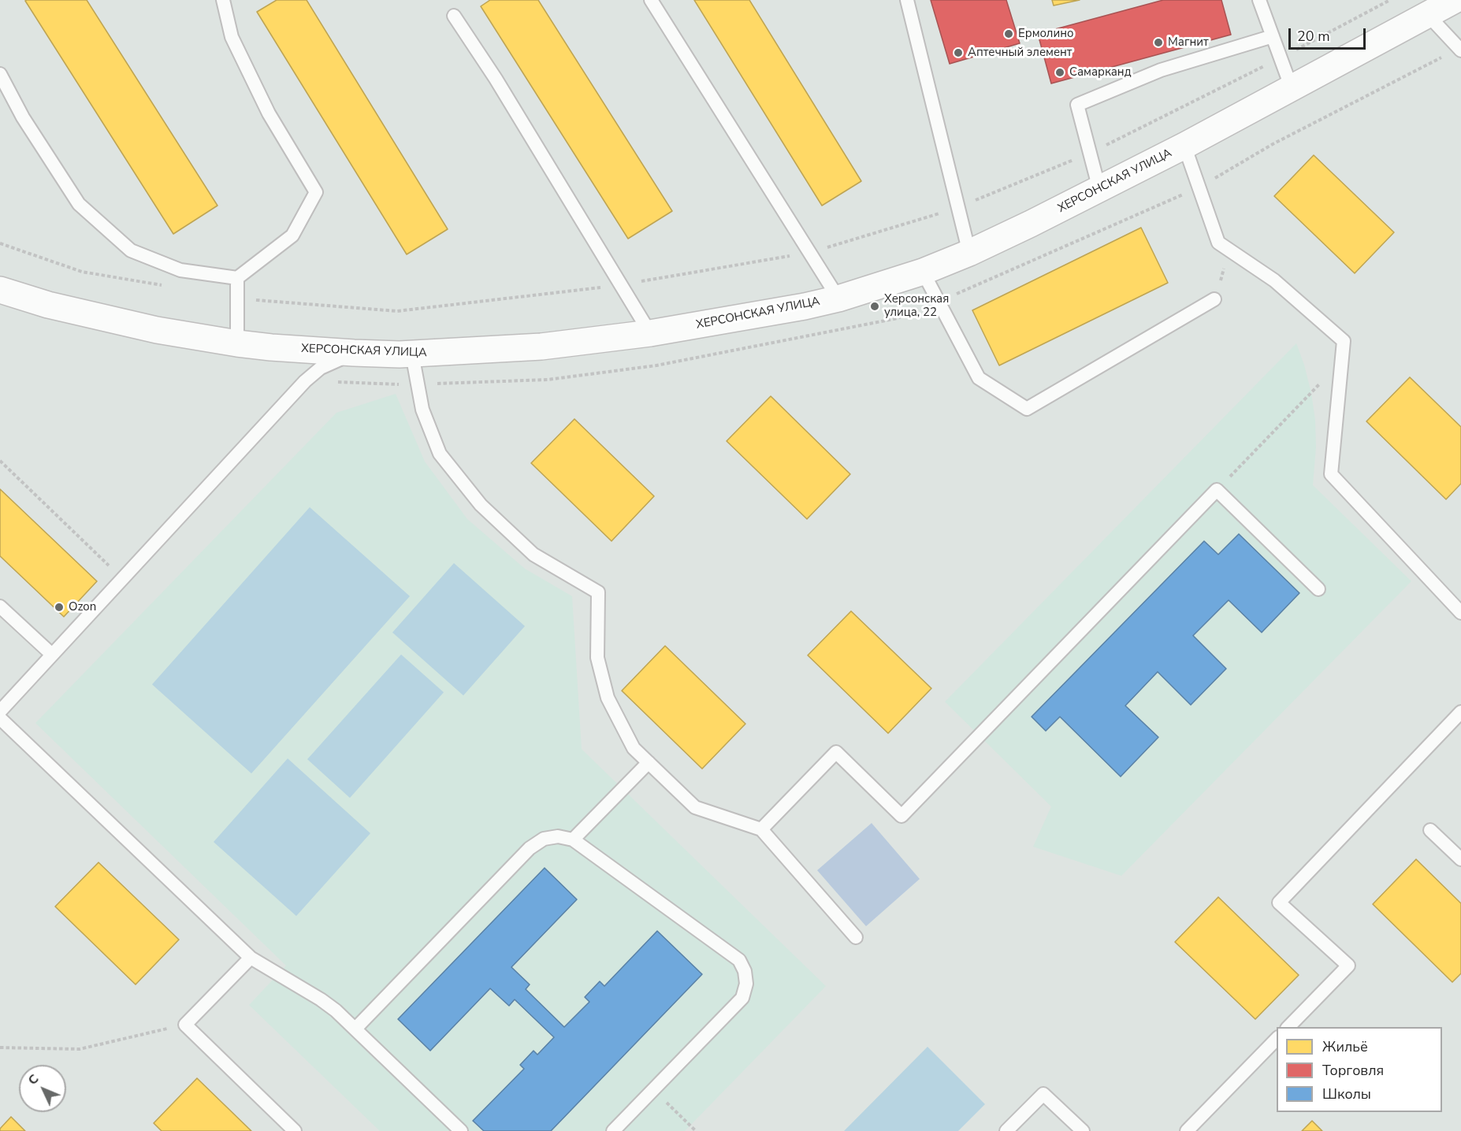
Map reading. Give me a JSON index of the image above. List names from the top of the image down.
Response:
{
  "streets": {
    "street": ["ХЕРСОНСКАЯ УЛИЦА"]
  },
  "places": [
    "Ермолино",
    "Магнит",
    "Аптечный элемент",
    "Самарканд",
    "Херсонская улица, 22",
    "Ozon"
  ],
  "legend": ["Жильё", "Торговля", "Школы"],
  "scale_bar": "20 m",
  "north": "top left"
}
